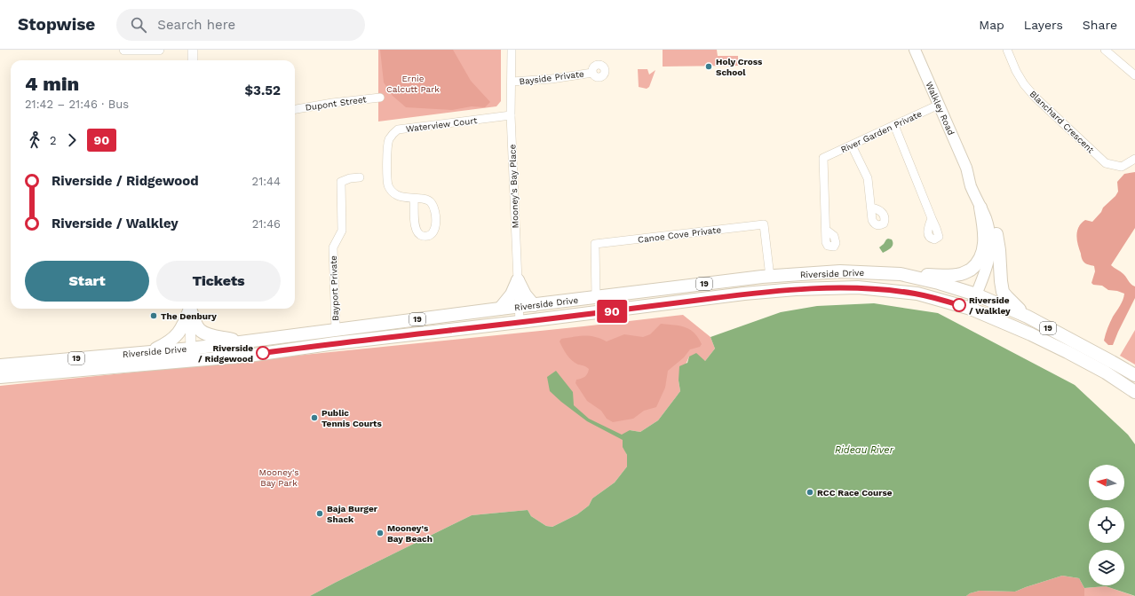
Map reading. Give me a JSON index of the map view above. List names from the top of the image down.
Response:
{
  "streets": {
    "main road": ["Walkley Road", "Riverside Drive", "19"],
    "street": [
      "Bayside Private",
      "Dupont Street",
      "Blanchard Crescent",
      "Waterview Court",
      "River Garden Private",
      "Mooney's Bay Place",
      "Canoe Cove Private",
      "Bayport Private"
    ]
  },
  "crossings": [
    ["Bayside Private", "Mooney's Bay Place"],
    ["Walkley Road", "River Garden Private"],
    ["Walkley Road", "Riverside Drive"],
    ["Waterview Court", "Mooney's Bay Place"],
    ["Mooney's Bay Place", "Riverside Drive"],
    ["Canoe Cove Private", "Riverside Drive"],
    ["Riverside Drive", "Bayport Private"]
  ],
  "water": ["Rideau River"],
  "parks": ["Ernie Calcutt Park", "Mooney's Bay Park"],
  "places": [
    "Holy Cross School",
    "Riverside / Walkley",
    "The Denbury",
    "Riverside / Ridgewood",
    "Public Tennis Courts",
    "RCC Race Course",
    "Baja Burger Shack",
    "Mooney's Bay Beach"
  ],
  "lines": ["bus line 90"],
  "north": "left",
  "page": {
    "header": "Stopwise",
    "search": "Search here",
    "nav": ["Map", "Layers", "Share"],
    "on_map": "90",
    "heading": ["4 min", "21:42 – 21:46 · Bus", "$3.52"],
    "legs": ["2", "90"],
    "list": [
      {
        "name": "Riverside / Ridgewood",
        "value": "21:44"
      },
      {
        "name": "Riverside / Walkley",
        "value": "21:46"
      }
    ],
    "buttons": ["Start", "Tickets"]
  }
}
